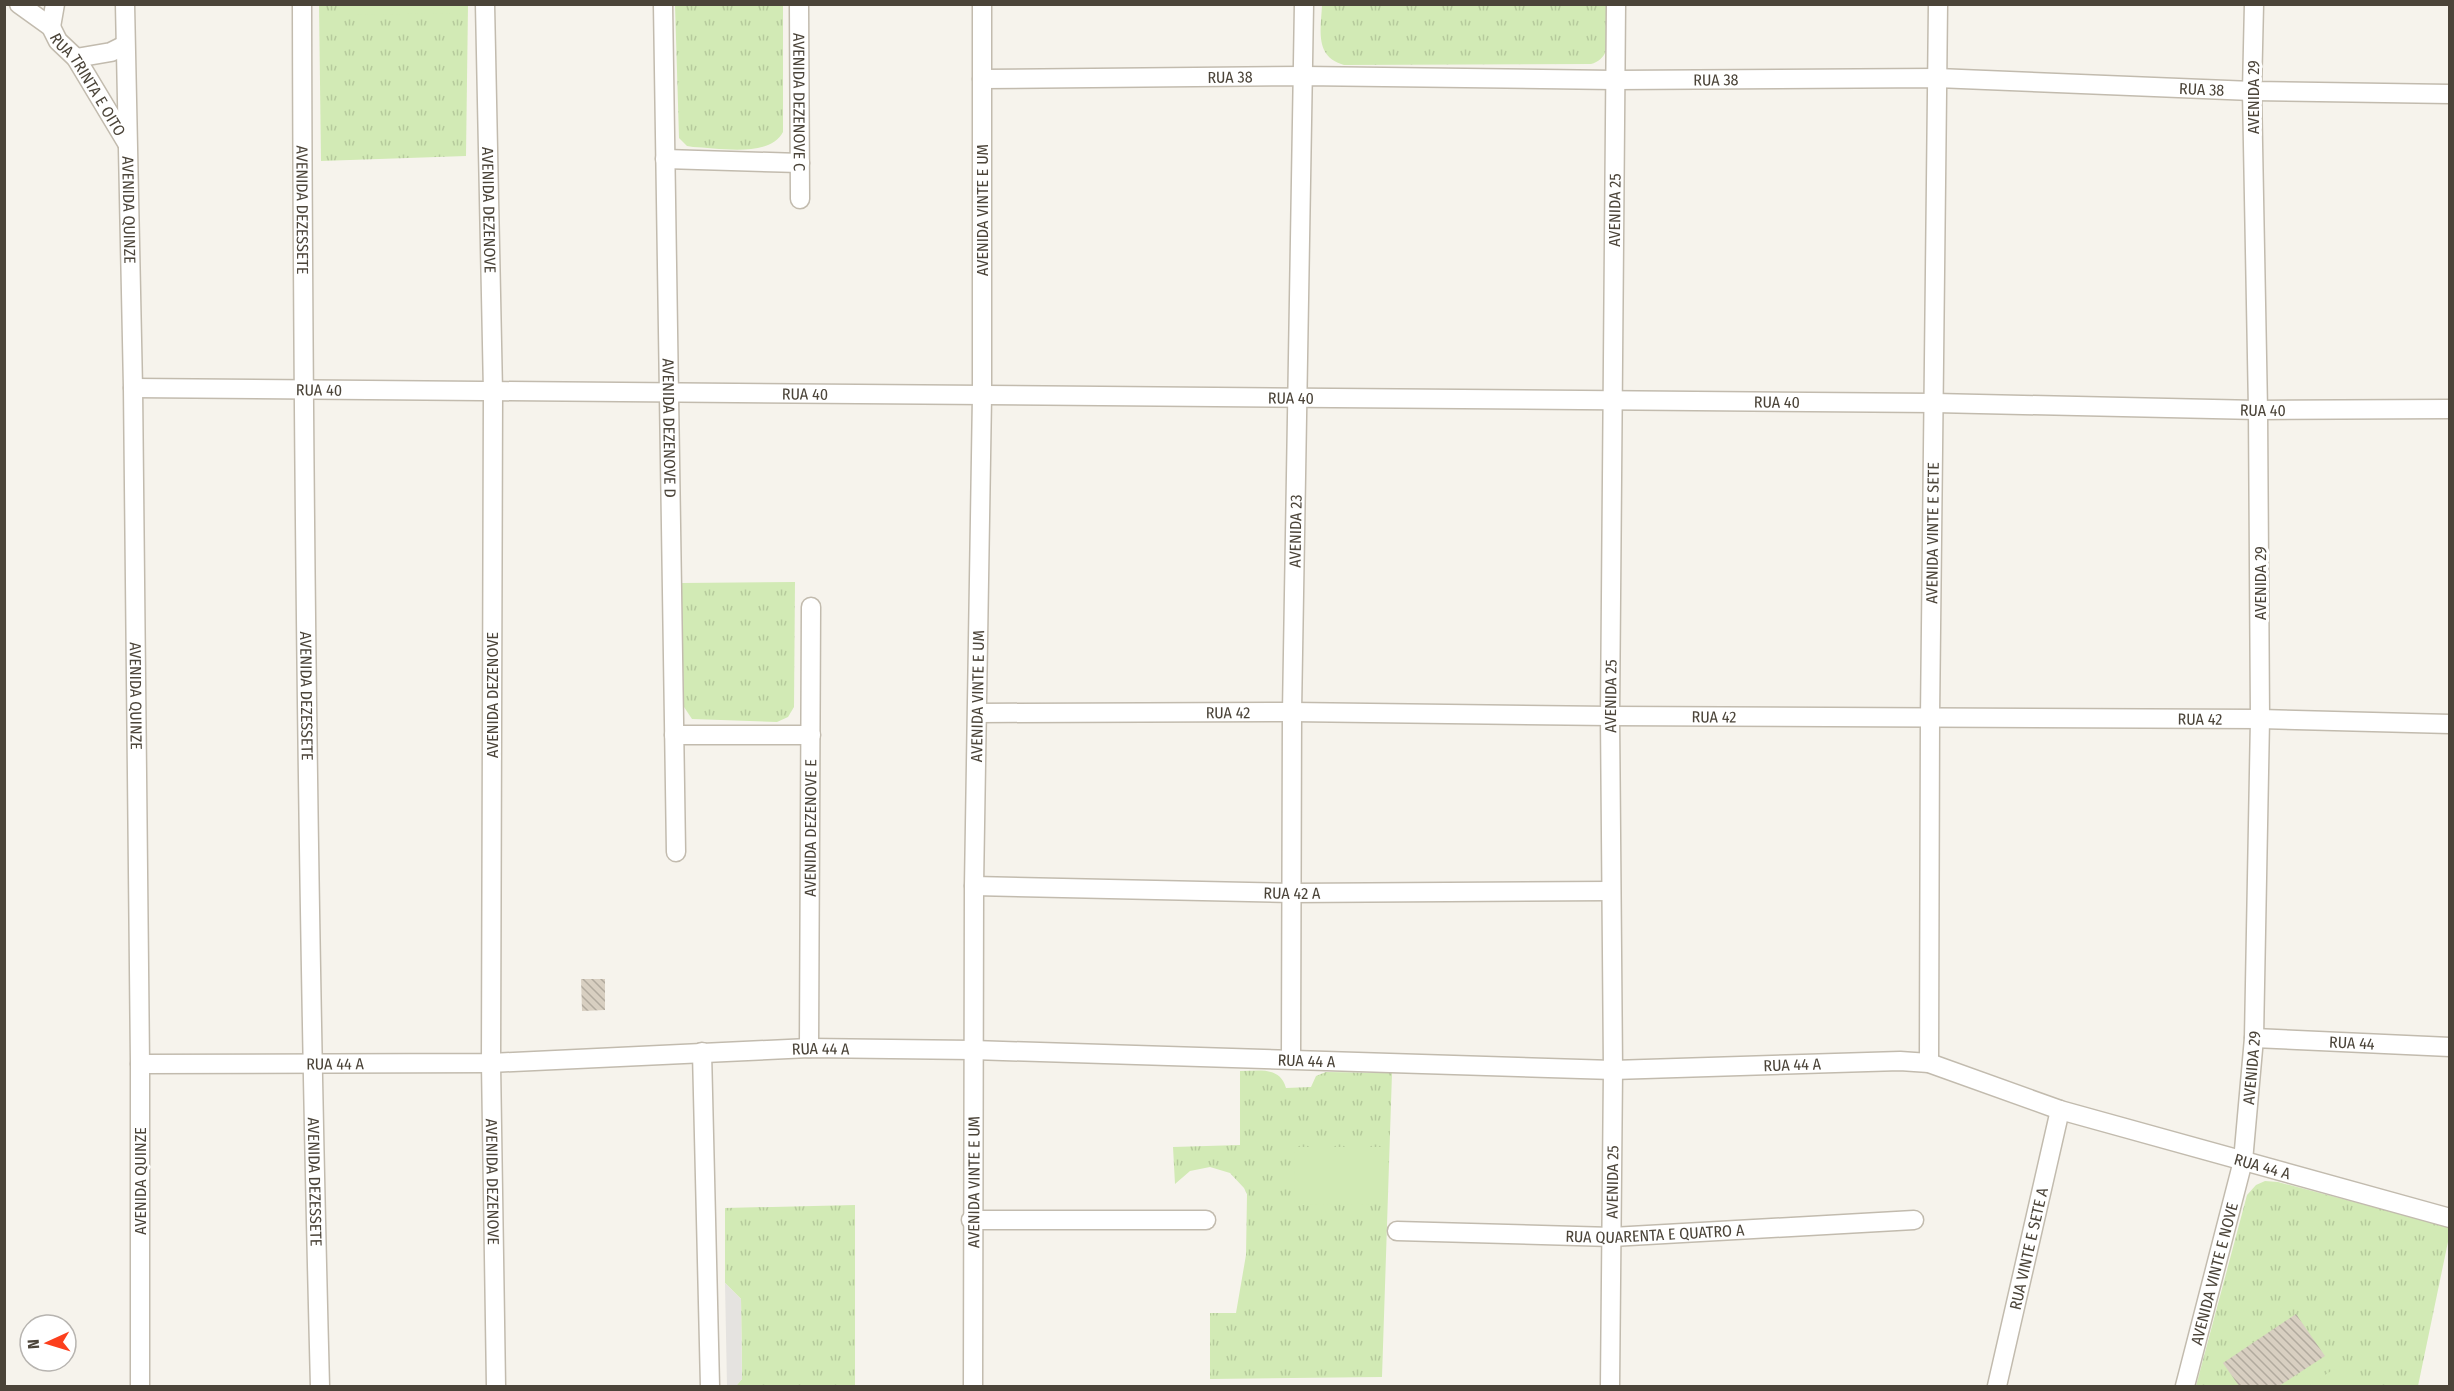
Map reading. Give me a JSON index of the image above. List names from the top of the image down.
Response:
{
  "streets": {
    "street": [
      "RUA 38",
      "RUA TRINTA E OITO",
      "AVENIDA 29",
      "AVENIDA DEZENOVE C",
      "AVENIDA QUINZE",
      "AVENIDA DEZESSETE",
      "AVENIDA DEZENOVE",
      "AVENIDA VINTE E UM",
      "AVENIDA 25",
      "RUA 40",
      "AVENIDA DEZENOVE D",
      "AVENIDA 23",
      "AVENIDA VINTE E SETE",
      "RUA 42",
      "AVENIDA DEZENOVE E",
      "RUA 42 A",
      "RUA 44",
      "RUA 44 A",
      "RUA QUARENTA E QUATRO A",
      "RUA VINTE E SETE A",
      "AVENIDA VINTE E NOVE"
    ]
  },
  "crossings": [
    ["RUA 38", "AVENIDA 29"],
    ["RUA 38", "AVENIDA VINTE E UM"],
    ["RUA 38", "AVENIDA 25"],
    ["RUA 38", "AVENIDA 23"],
    ["RUA 38", "AVENIDA VINTE E SETE"],
    ["RUA TRINTA E OITO", "AVENIDA QUINZE"],
    ["AVENIDA 29", "RUA 40"],
    ["AVENIDA 29", "RUA 42"],
    ["AVENIDA 29", "RUA 44"],
    ["AVENIDA 29", "RUA 44 A"],
    ["AVENIDA 29", "AVENIDA VINTE E NOVE"],
    ["AVENIDA QUINZE", "RUA 40"],
    ["AVENIDA QUINZE", "RUA 44 A"],
    ["AVENIDA DEZESSETE", "RUA 40"],
    ["AVENIDA DEZESSETE", "RUA 44 A"],
    ["AVENIDA DEZENOVE", "RUA 40"],
    ["AVENIDA DEZENOVE", "RUA 44 A"],
    ["AVENIDA VINTE E UM", "RUA 40"],
    ["AVENIDA VINTE E UM", "RUA 42"],
    ["AVENIDA VINTE E UM", "RUA 42 A"],
    ["AVENIDA VINTE E UM", "RUA 44 A"],
    ["AVENIDA 25", "RUA 40"],
    ["AVENIDA 25", "RUA 42"],
    ["AVENIDA 25", "RUA 42 A"],
    ["AVENIDA 25", "RUA 44 A"],
    ["AVENIDA 25", "RUA QUARENTA E QUATRO A"],
    ["RUA 40", "AVENIDA DEZENOVE D"],
    ["RUA 40", "AVENIDA 23"],
    ["RUA 40", "AVENIDA VINTE E SETE"],
    ["AVENIDA 23", "RUA 42"],
    ["AVENIDA 23", "RUA 42 A"],
    ["AVENIDA 23", "RUA 44 A"],
    ["AVENIDA VINTE E SETE", "RUA 42"],
    ["AVENIDA VINTE E SETE", "RUA 44 A"],
    ["AVENIDA DEZENOVE E", "RUA 44 A"],
    ["RUA 44 A", "RUA VINTE E SETE A"],
    ["RUA 44 A", "AVENIDA VINTE E NOVE"]
  ],
  "north": "left"
}
